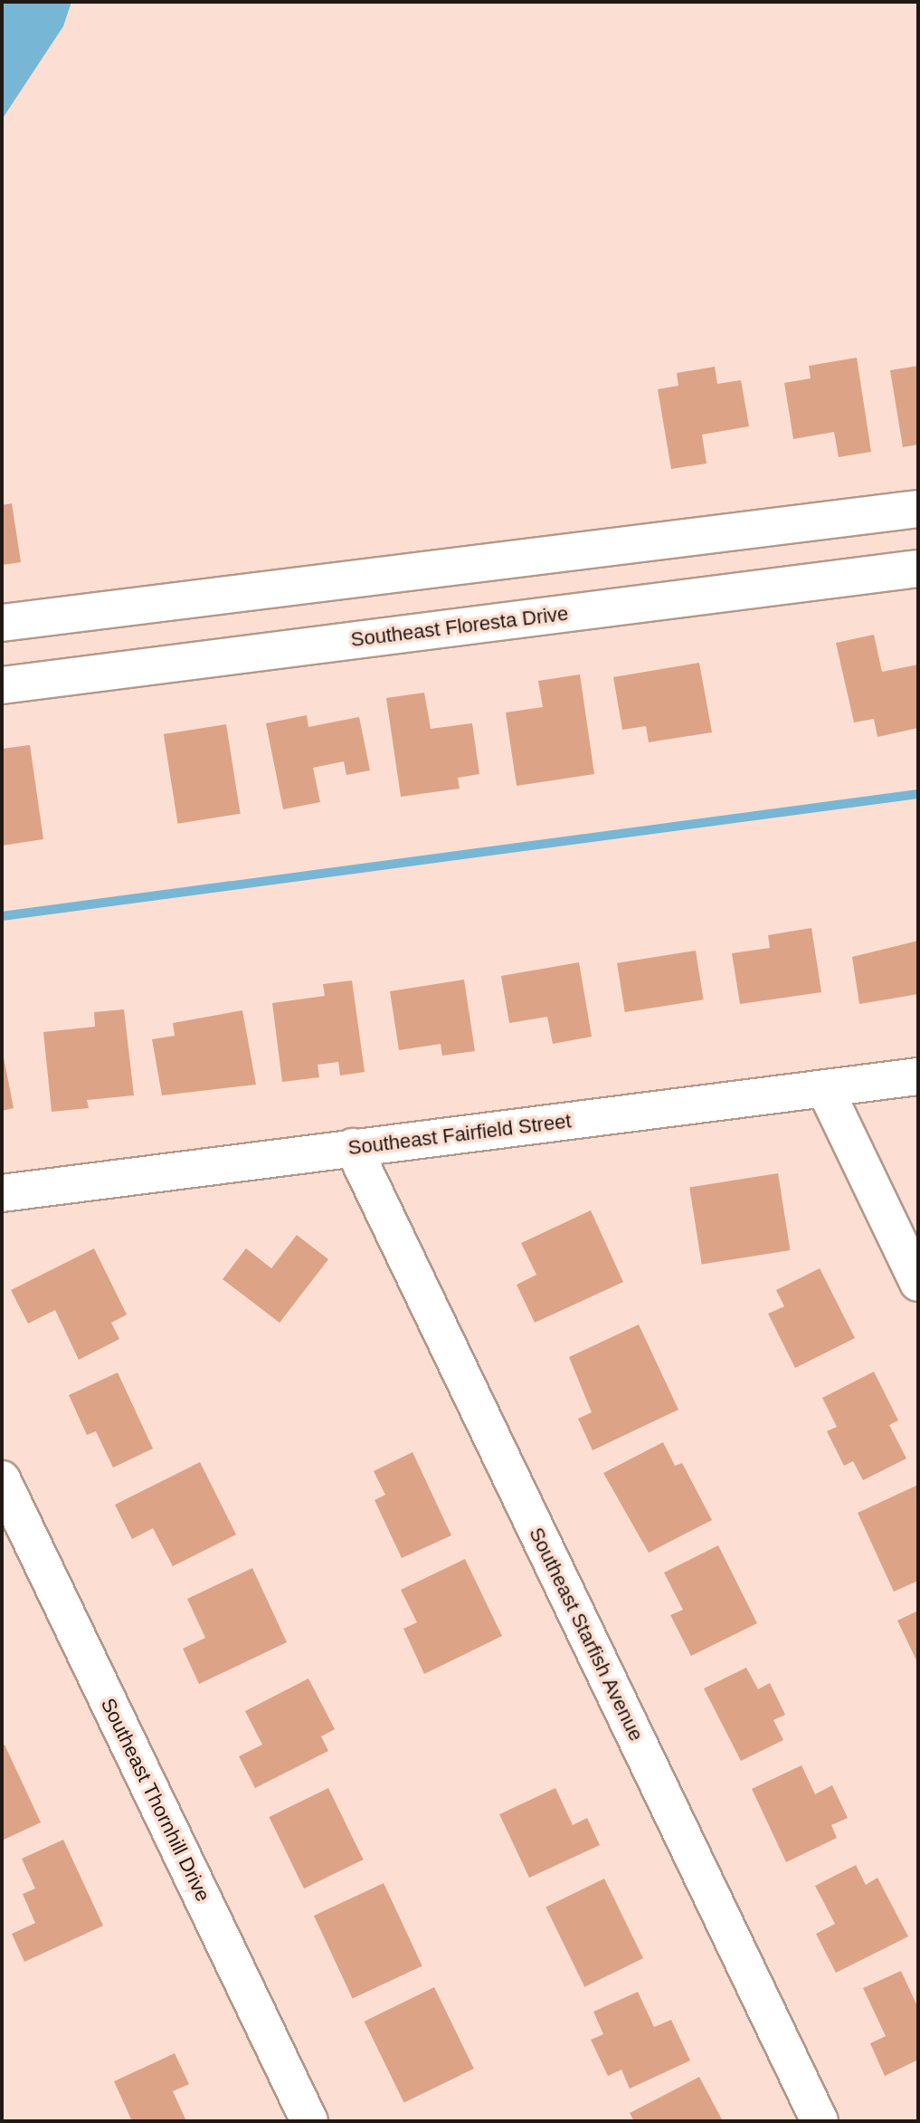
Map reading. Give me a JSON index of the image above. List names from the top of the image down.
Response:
{
  "streets": {
    "street": [
      "Southeast Floresta Drive",
      "Southeast Fairfield Street",
      "Southeast Starfish Avenue",
      "Southeast Thornhill Drive"
    ]
  },
  "crossings": [
    ["Southeast Fairfield Street", "Southeast Starfish Avenue"]
  ]
}
